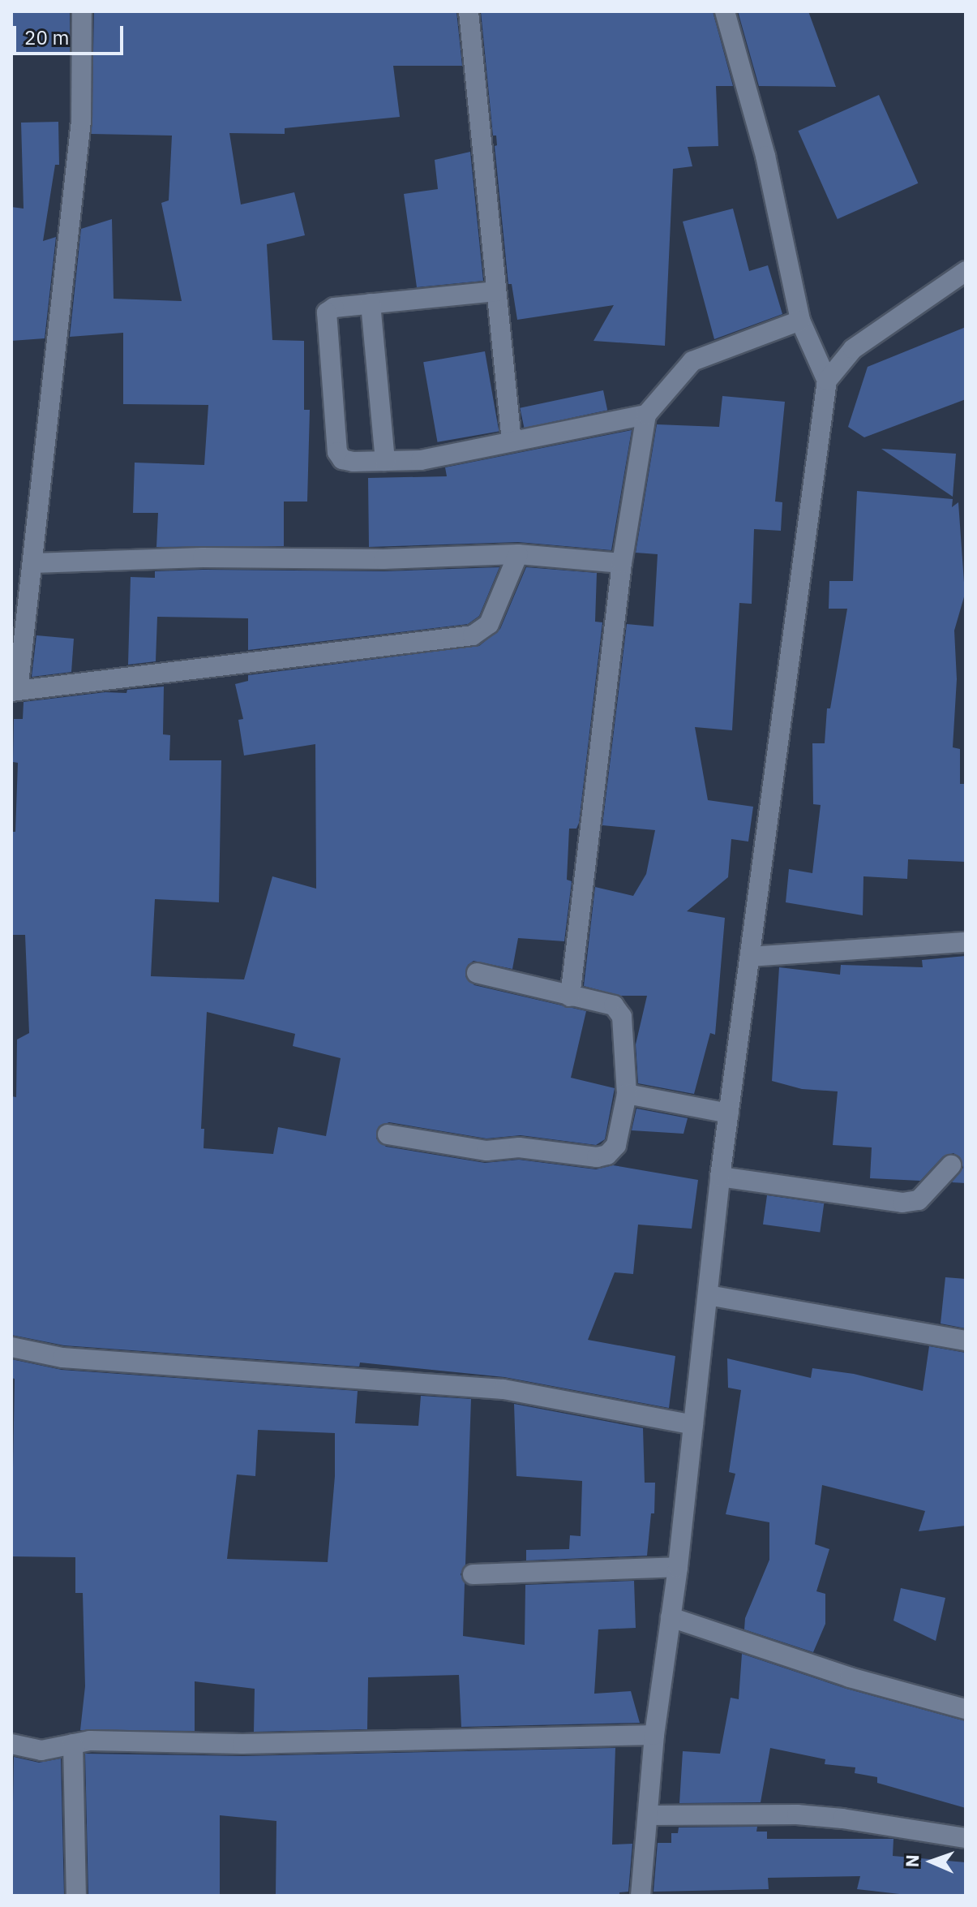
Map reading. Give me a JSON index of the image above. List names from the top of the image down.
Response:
{
  "scale_bar": "20 m",
  "north": "left"
}
